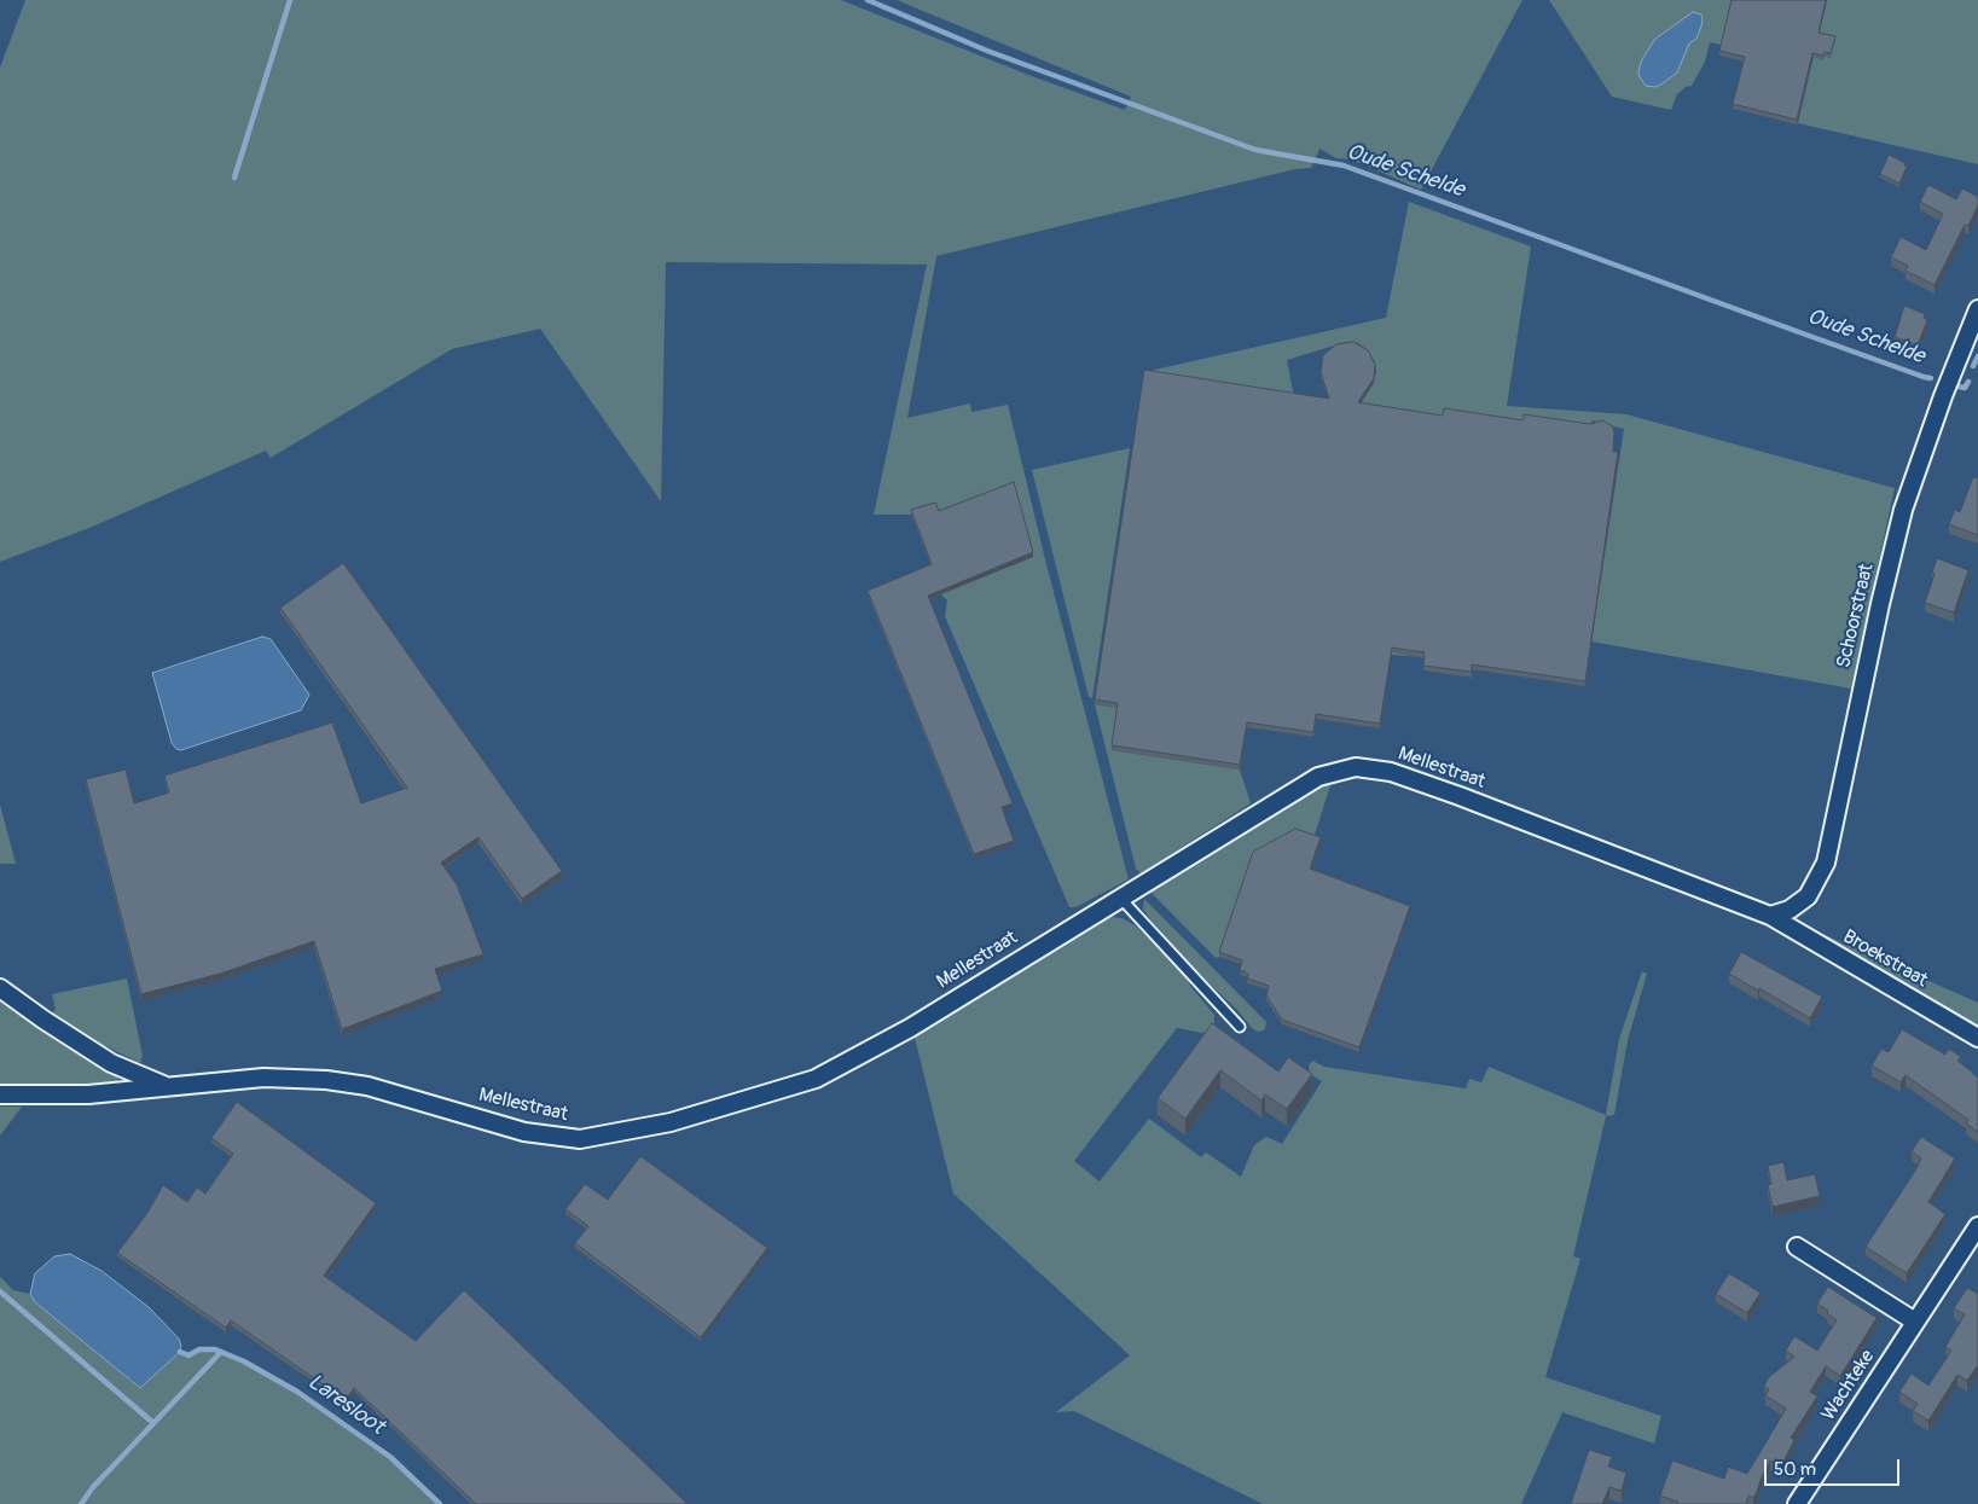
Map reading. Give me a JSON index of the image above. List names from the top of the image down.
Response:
{
  "streets": {
    "street": [
      "Schoorstraat",
      "Mellestraat",
      "Broekstraat",
      "Wachteke"
    ]
  },
  "crossings": [
    ["Schoorstraat", "Mellestraat"],
    ["Schoorstraat", "Broekstraat"],
    ["Mellestraat", "Broekstraat"]
  ],
  "water": ["Oude Schelde", "Laresloot"],
  "scale_bar": "50 m"
}
